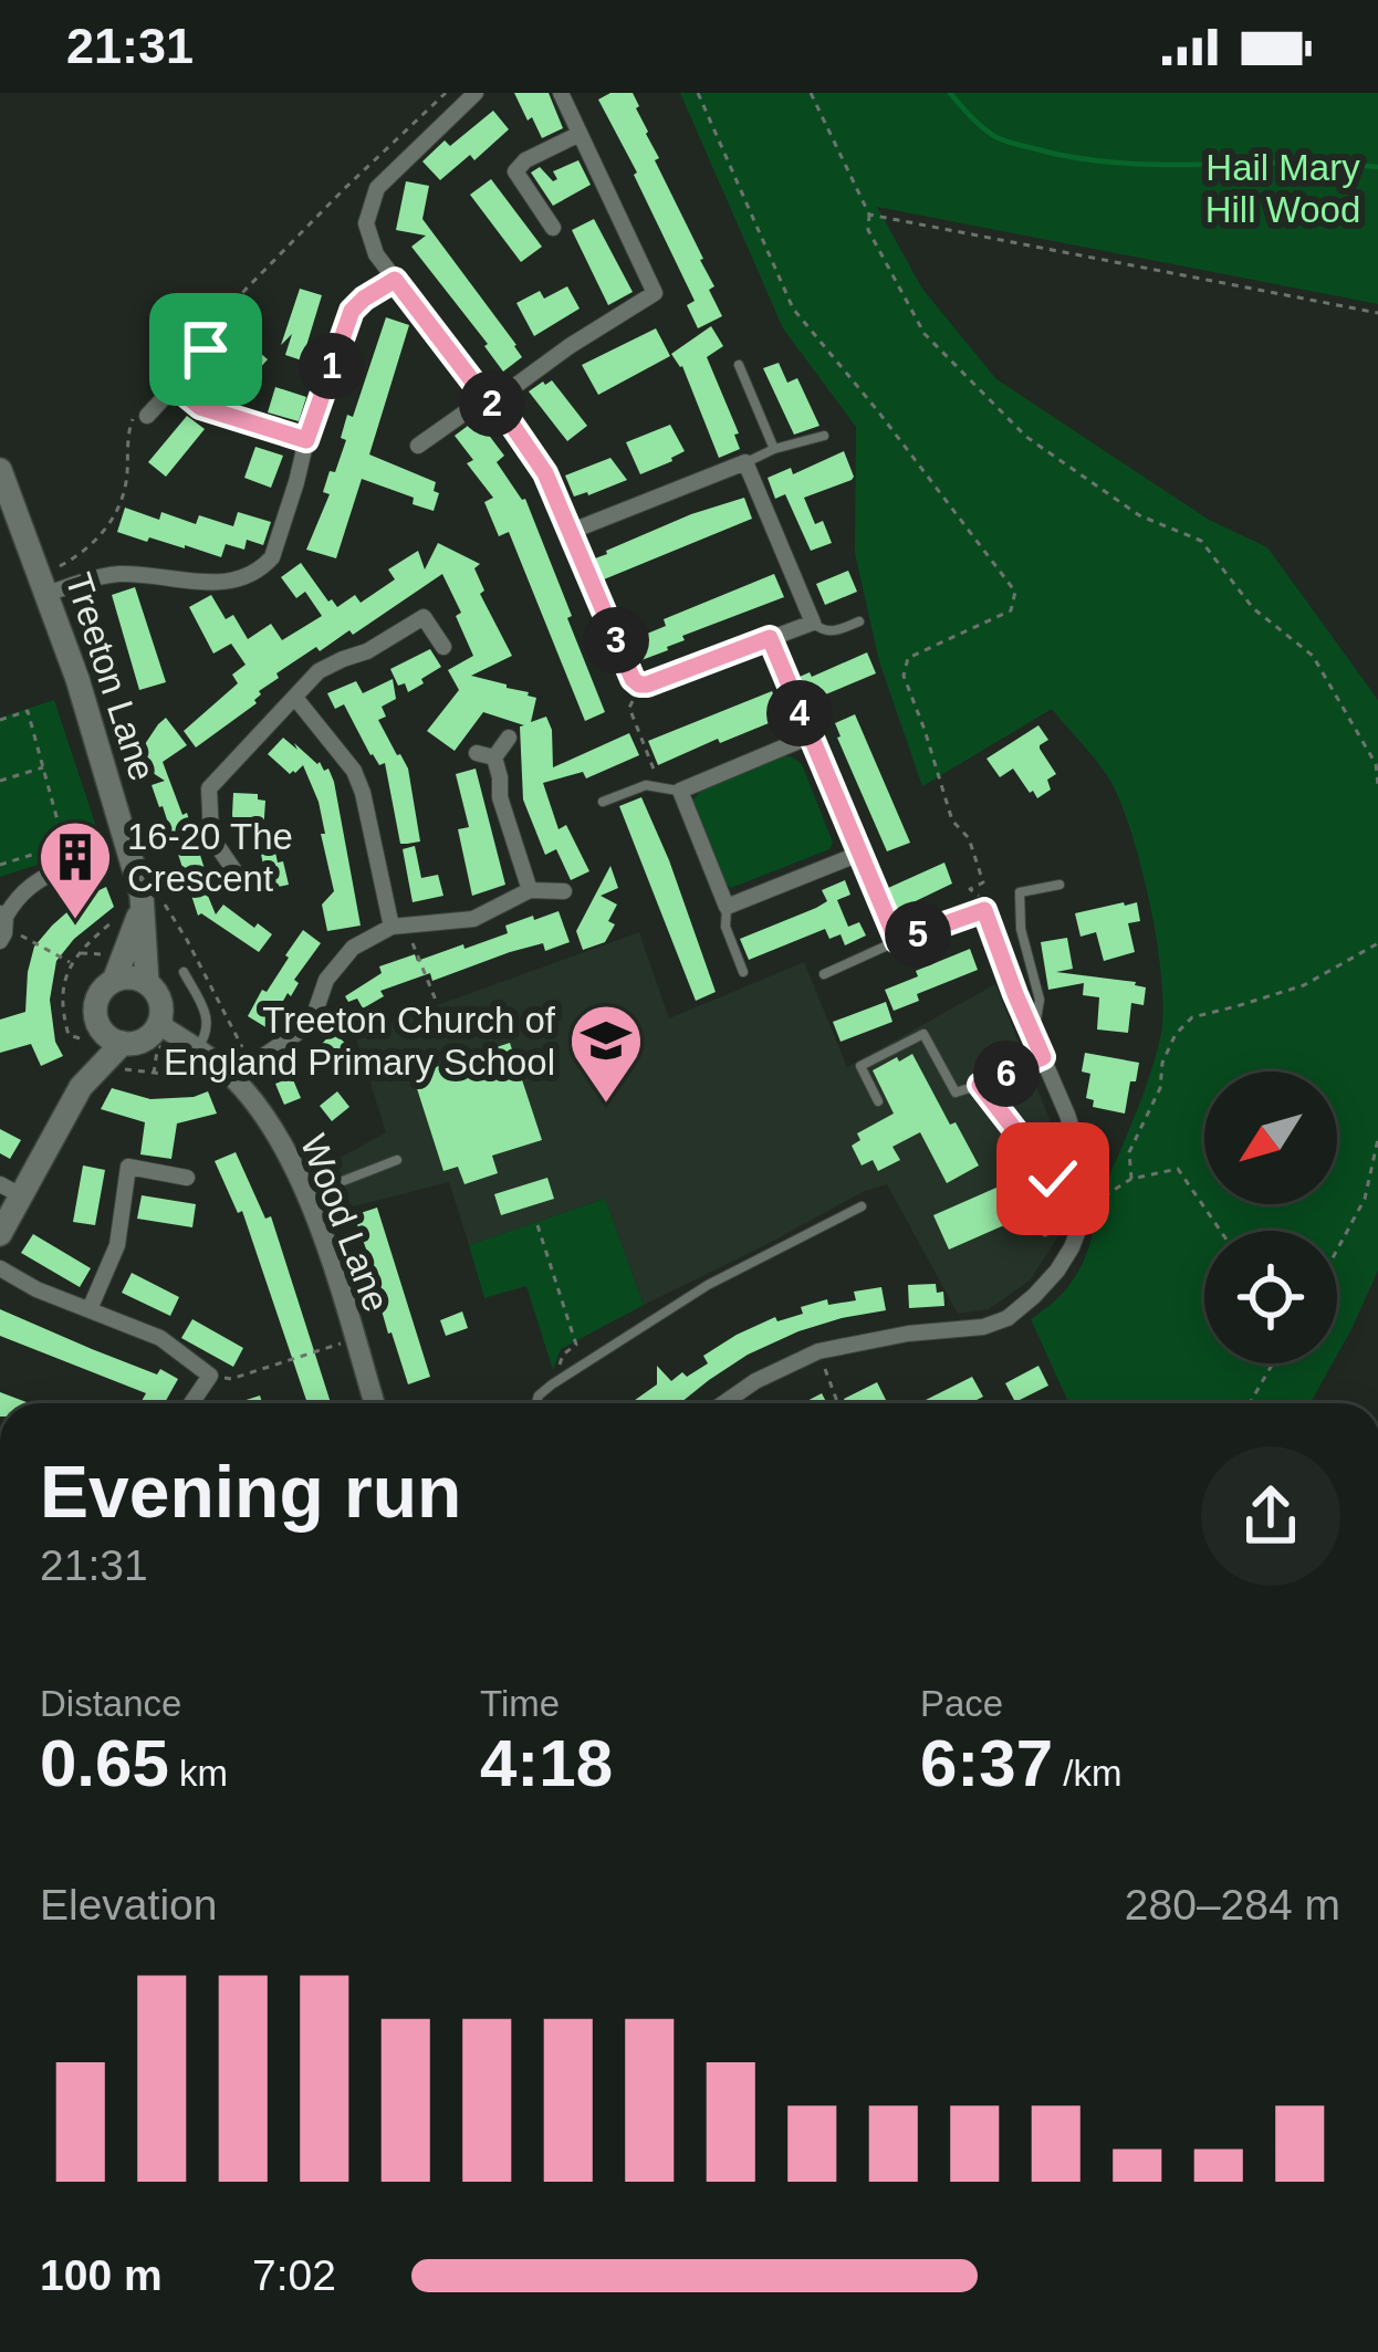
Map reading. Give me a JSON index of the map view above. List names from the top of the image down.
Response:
{
  "streets": {
    "main road": ["Treeton Lane"],
    "street": ["Wood Lane"]
  },
  "crossings": [
    ["Treeton Lane", "Wood Lane"]
  ],
  "parks": ["Hail Mary Hill Wood"],
  "places": {
    "building": ["16-20 The Crescent"],
    "school or university": ["Treeton Church of England Primary School"]
  },
  "north": "bottom left",
  "page": {
    "status": "21:31",
    "pins": [
      "1",
      "2",
      "3",
      "4",
      "5",
      "6"
    ],
    "heading": ["Evening run", "21:31"],
    "stats": [
      ["Distance", "0.65 km"],
      ["Time", "4:18"],
      ["Pace", "6:37 /km"]
    ],
    "chart": ["Elevation", "280–284 m"],
    "list": [
      {
        "name": "100 m",
        "note": "7:02"
      }
    ]
  }
}
